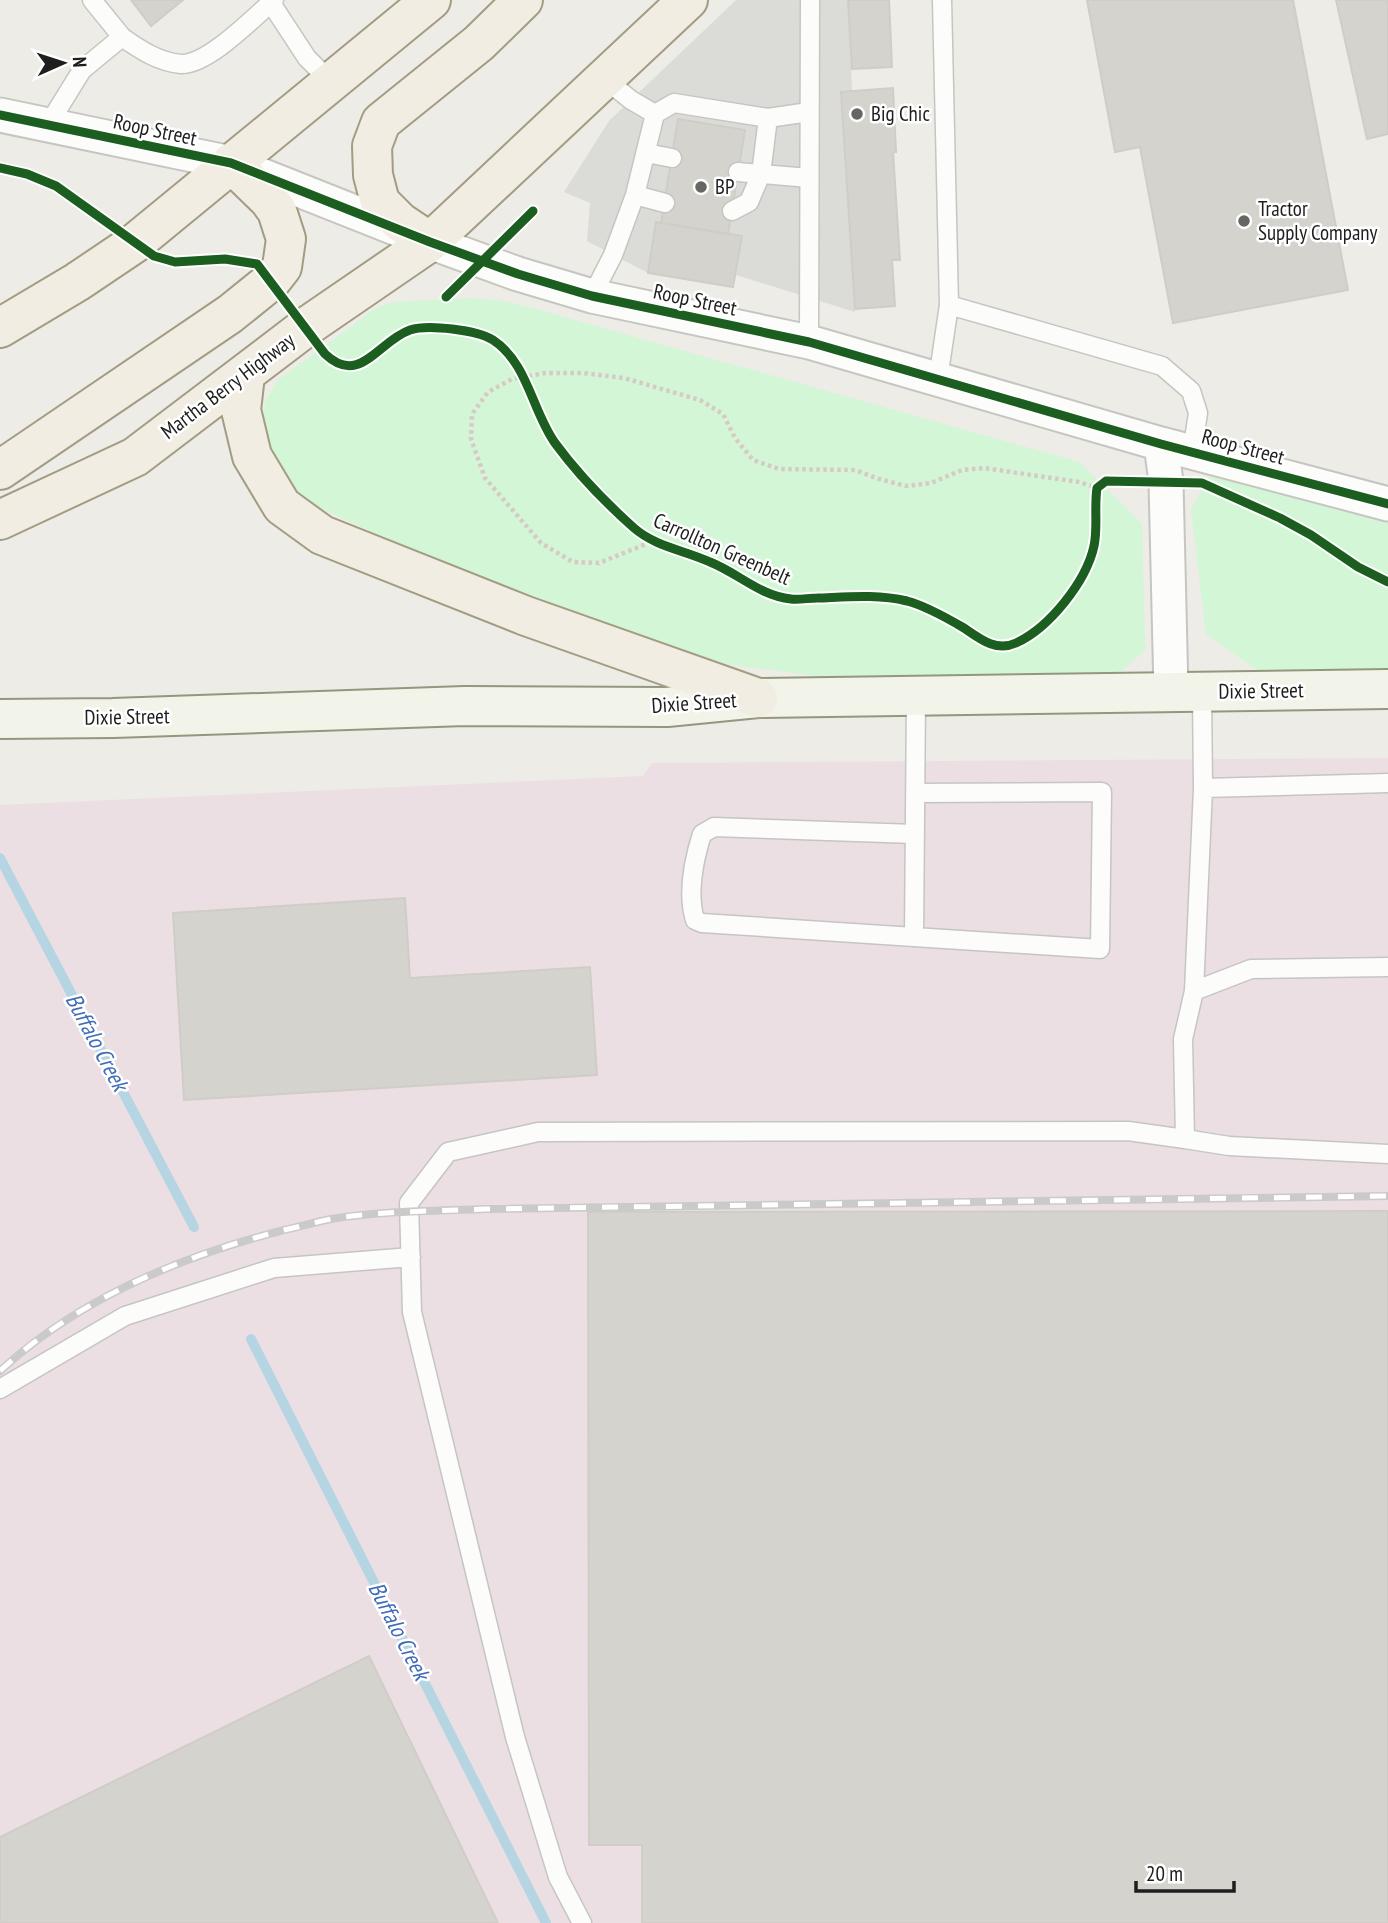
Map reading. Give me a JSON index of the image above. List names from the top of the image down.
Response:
{
  "streets": {
    "main road": ["Martha Berry Highway"],
    "street": ["Roop Street", "Dixie Street"],
    "cycle path": ["Carrollton Greenbelt"]
  },
  "crossings": [
    ["Roop Street", "Martha Berry Highway"]
  ],
  "water": ["Buffalo Creek"],
  "places": ["Big Chic", "BP", "Tractor Supply Company"],
  "scale_bar": "20 m",
  "north": "right"
}
